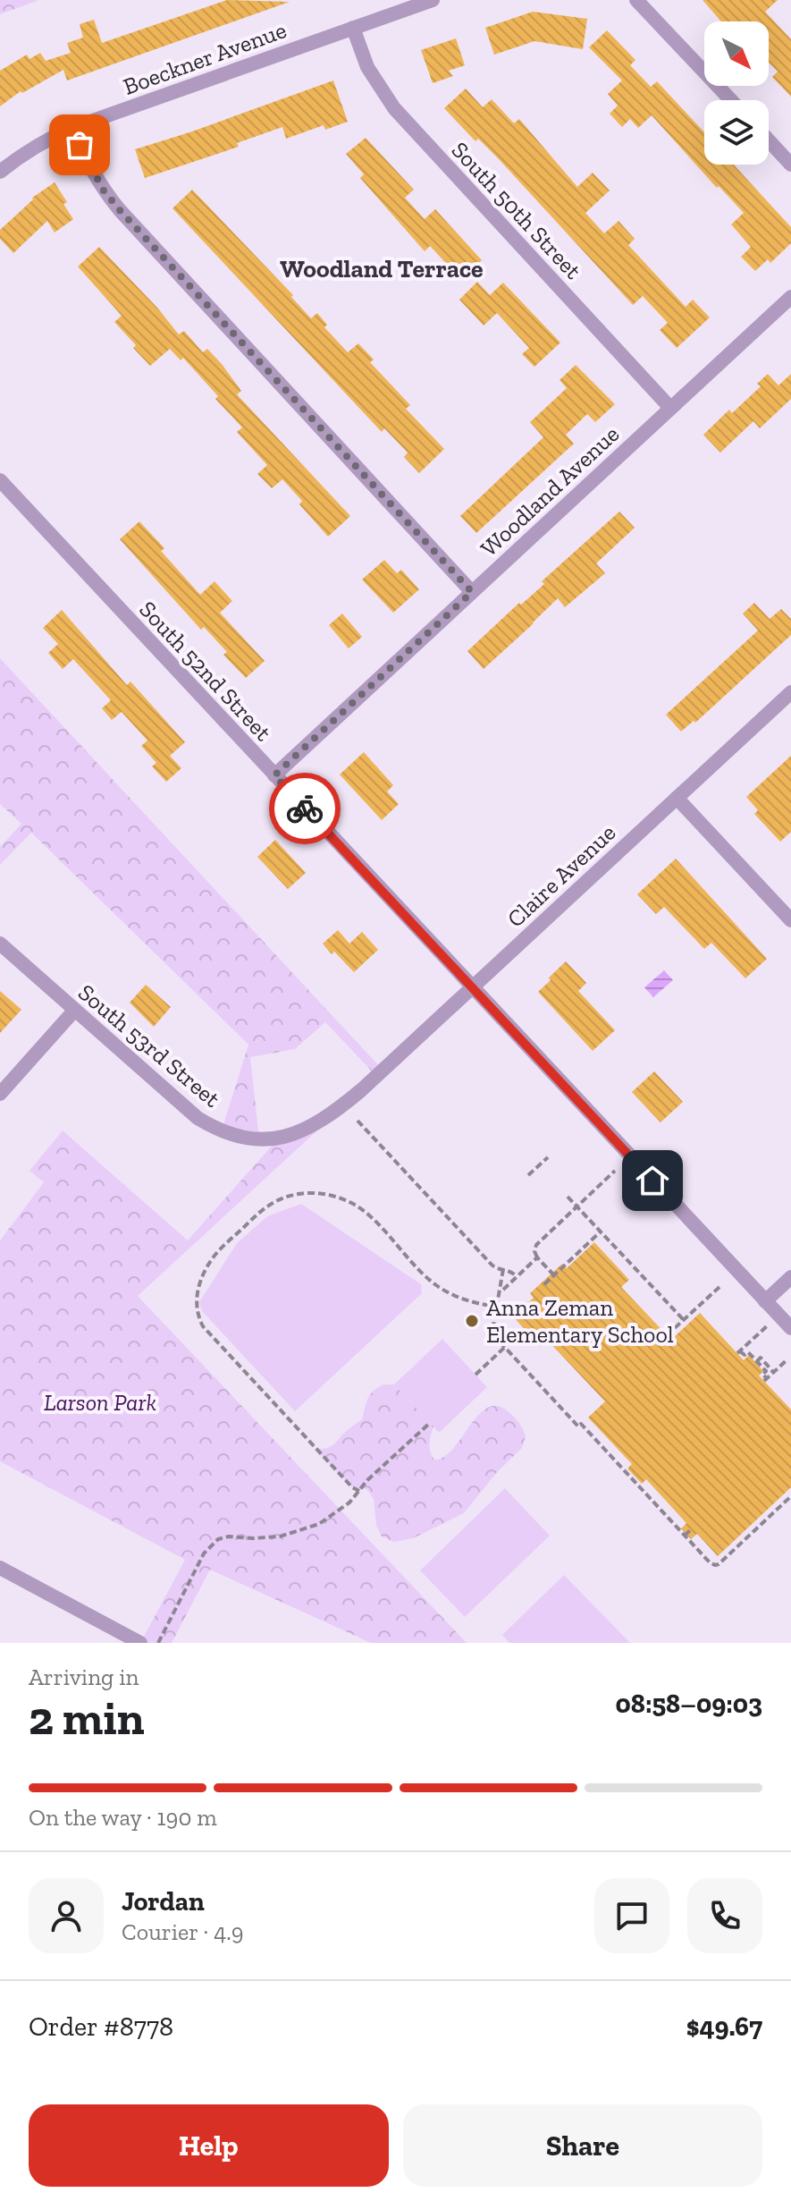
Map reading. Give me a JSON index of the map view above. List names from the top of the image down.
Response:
{
  "streets": {
    "street": [
      "Boeckner Avenue",
      "South 50th Street",
      "Woodland Avenue",
      "South 52nd Street",
      "Claire Avenue",
      "South 53rd Street"
    ]
  },
  "crossings": [
    ["Boeckner Avenue", "South 50th Street"],
    ["South 50th Street", "Woodland Avenue"],
    ["Woodland Avenue", "South 52nd Street"],
    ["South 52nd Street", "Claire Avenue"],
    ["Claire Avenue", "South 53rd Street"]
  ],
  "districts": ["Woodland Terrace"],
  "parks": ["Larson Park"],
  "places": ["Anna Zeman Elementary School"],
  "north": "bottom right",
  "page": {
    "heading": ["2 min", "Arriving in", "08:58–09:03"],
    "panel": [
      "Jordan",
      "Courier · 4.9",
      "Order #8778",
      "$49.67"
    ],
    "bar": "On the way · 190 m",
    "buttons": ["Help", "Share"]
  }
}
